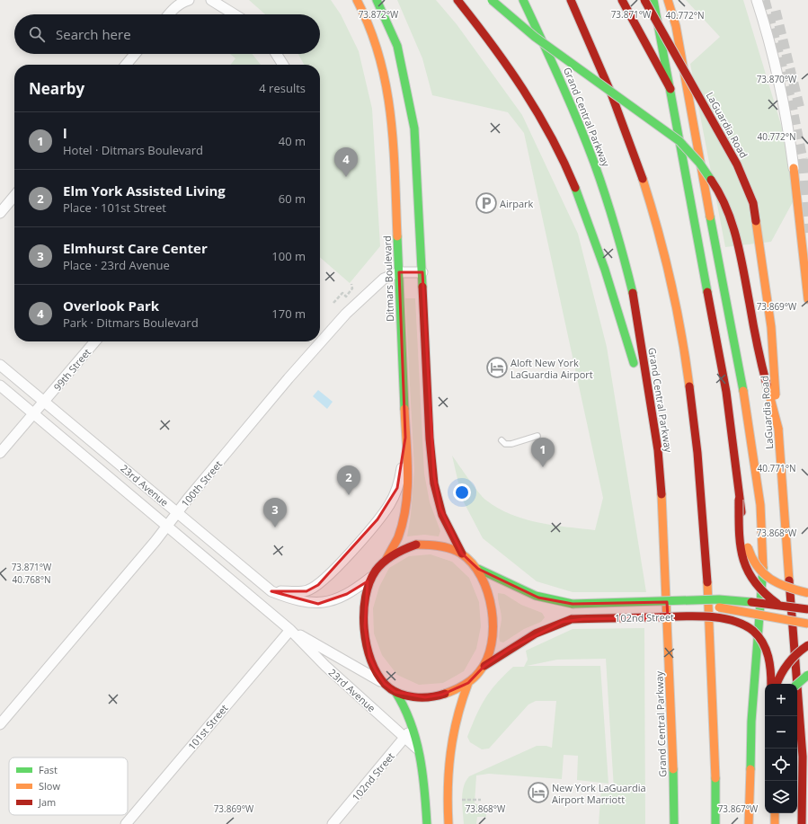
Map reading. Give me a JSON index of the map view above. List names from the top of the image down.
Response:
{
  "streets": {
    "main road": [
      "Grand Central Parkway",
      "LaGuardia Road",
      "Ditmars Boulevard",
      "102nd Street"
    ],
    "street": [
      "99th Street",
      "100th Street",
      "23rd Avenue",
      "101st Street"
    ]
  },
  "crossings": [
    ["Ditmars Boulevard", "100th Street"],
    ["99th Street", "23rd Avenue"],
    ["100th Street", "23rd Avenue"],
    ["23rd Avenue", "102nd Street"],
    ["23rd Avenue", "101st Street"]
  ],
  "places": {
    "parking": ["Airpark"],
    "hotel": ["Aloft New York LaGuardia Airport", "New York LaGuardia Airport Marriott"]
  },
  "legend": ["Fast", "Slow", "Jam"],
  "page": {
    "search": "Search here",
    "heading": ["Nearby", "4 results"],
    "list": [
      {
        "mark": "1",
        "name": "l",
        "note": "Hotel · Ditmars Boulevard",
        "value": "40 m"
      },
      {
        "mark": "2",
        "name": "Elm York Assisted Living",
        "note": "Place · 101st Street",
        "value": "60 m"
      },
      {
        "mark": "3",
        "name": "Elmhurst Care Center",
        "note": "Place · 23rd Avenue",
        "value": "100 m"
      },
      {
        "mark": "4",
        "name": "Overlook Park",
        "note": "Park · Ditmars Boulevard",
        "value": "170 m"
      }
    ],
    "pins": [
      "4",
      "1",
      "2",
      "3"
    ],
    "map_buttons": ["+", "−"]
  },
  "coordinates": [
    "73.872°W",
    "73.871°W",
    "40.772°N",
    "73.870°W",
    "73.869°W",
    "40.771°N",
    "73.868°W",
    "40.768°N",
    "73.867°W"
  ]
}
